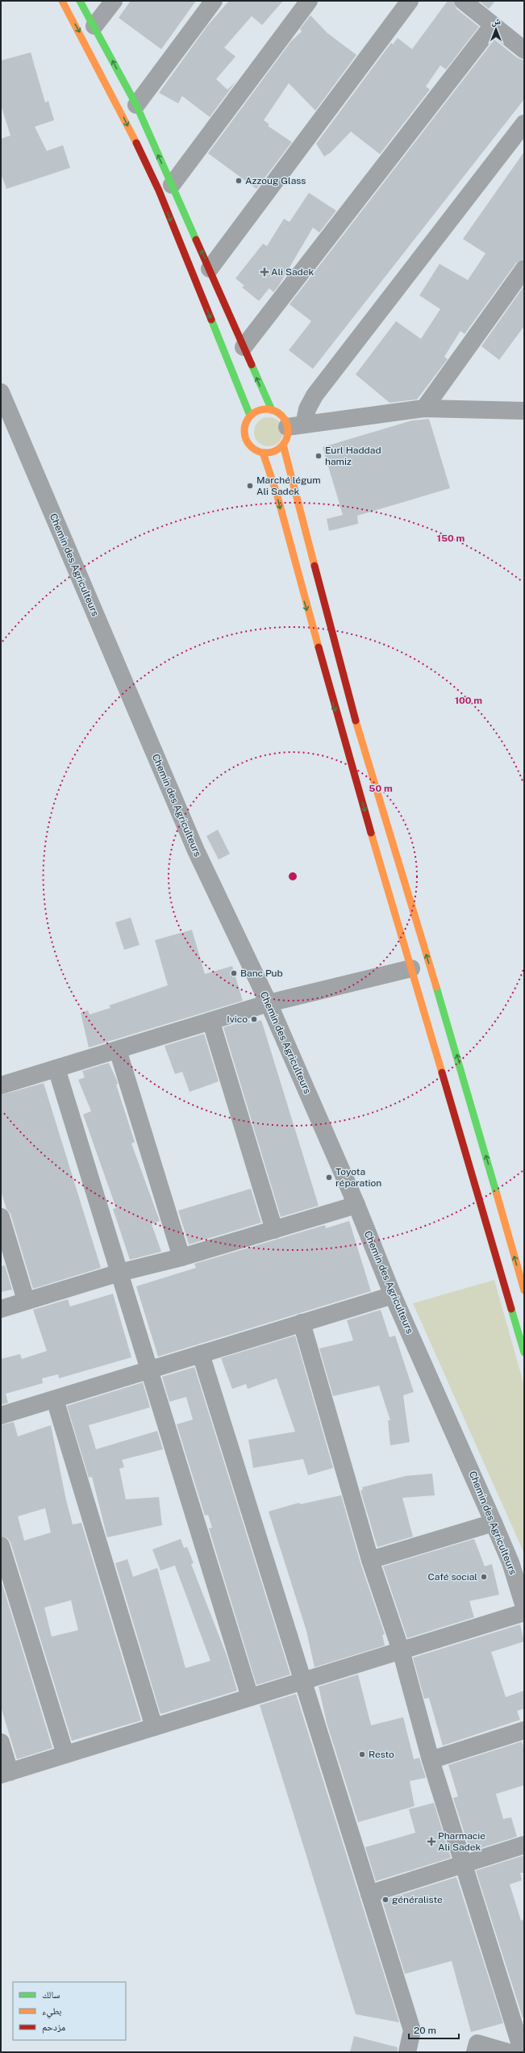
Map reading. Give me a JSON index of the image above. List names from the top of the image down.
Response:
{
  "streets": {
    "street": ["Chemin des Agriculteurs"]
  },
  "places": {
    "other": [
      "Azzoug Glass",
      "Eurl Haddad hamiz",
      "Marché légum Ali Sadek",
      "Banc Pub",
      "Ivico",
      "Toyota réparation",
      "Café social",
      "Resto",
      "généraliste"
    ],
    "health": ["Ali Sadek", "Pharmacie Ali Sadek"]
  },
  "legend": ["سالك", "بطيء", "مزدحم"],
  "scale_bar": "20 m",
  "north": "top",
  "rings": ["150 m", "100 m", "50 m"]
}
